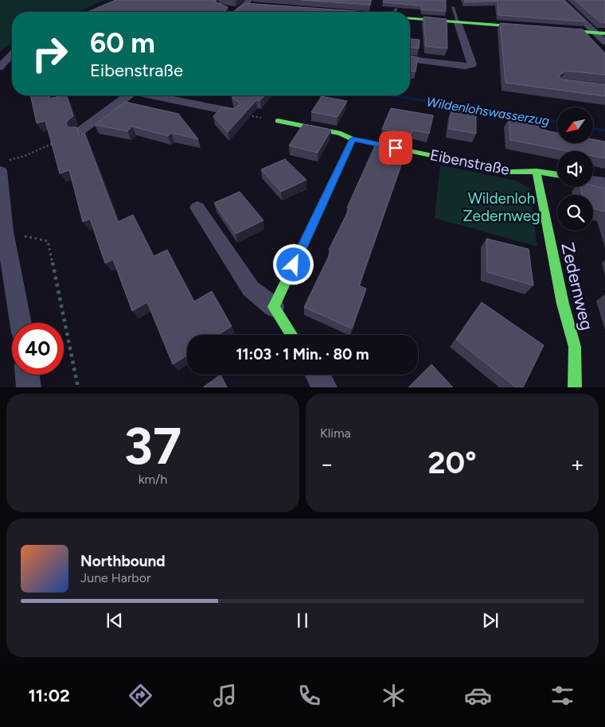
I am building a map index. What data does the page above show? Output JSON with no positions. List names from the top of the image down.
{
  "streets": {
    "street": ["Eibenstraße", "Zedernweg"]
  },
  "crossings": [
    ["Eibenstraße", "Zedernweg"]
  ],
  "water": ["Wildenlohswasserzug"],
  "parks": ["Wildenloh Zedernweg"],
  "north": "bottom left",
  "page": {
    "turn": ["60 m", "Eibenstraße"],
    "limit": "40",
    "trip": "11:03 · 1 Min. · 80 m",
    "tile": [
      ["37", "km/h"],
      "Klima"
    ],
    "heat": ["−", "20°", "+"],
    "song": ["Northbound", "June Harbor"],
    "tabs": "11:02"
  }
}
